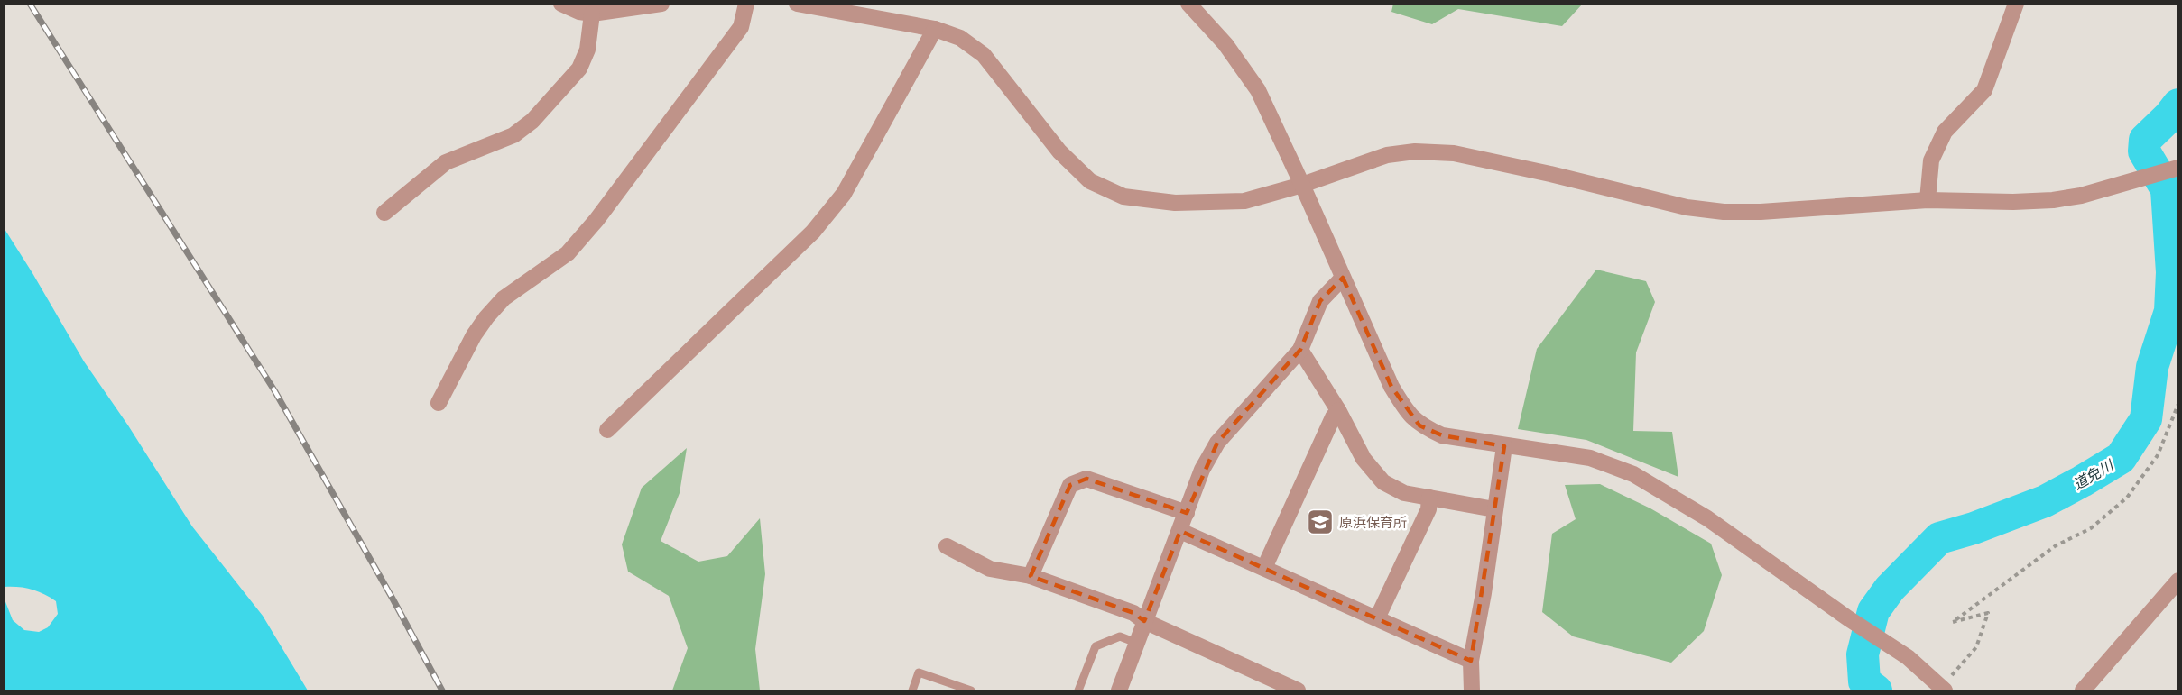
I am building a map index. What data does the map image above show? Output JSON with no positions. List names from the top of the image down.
{
  "water": ["道免川"],
  "places": {
    "school or university": ["原浜保育所"]
  }
}
